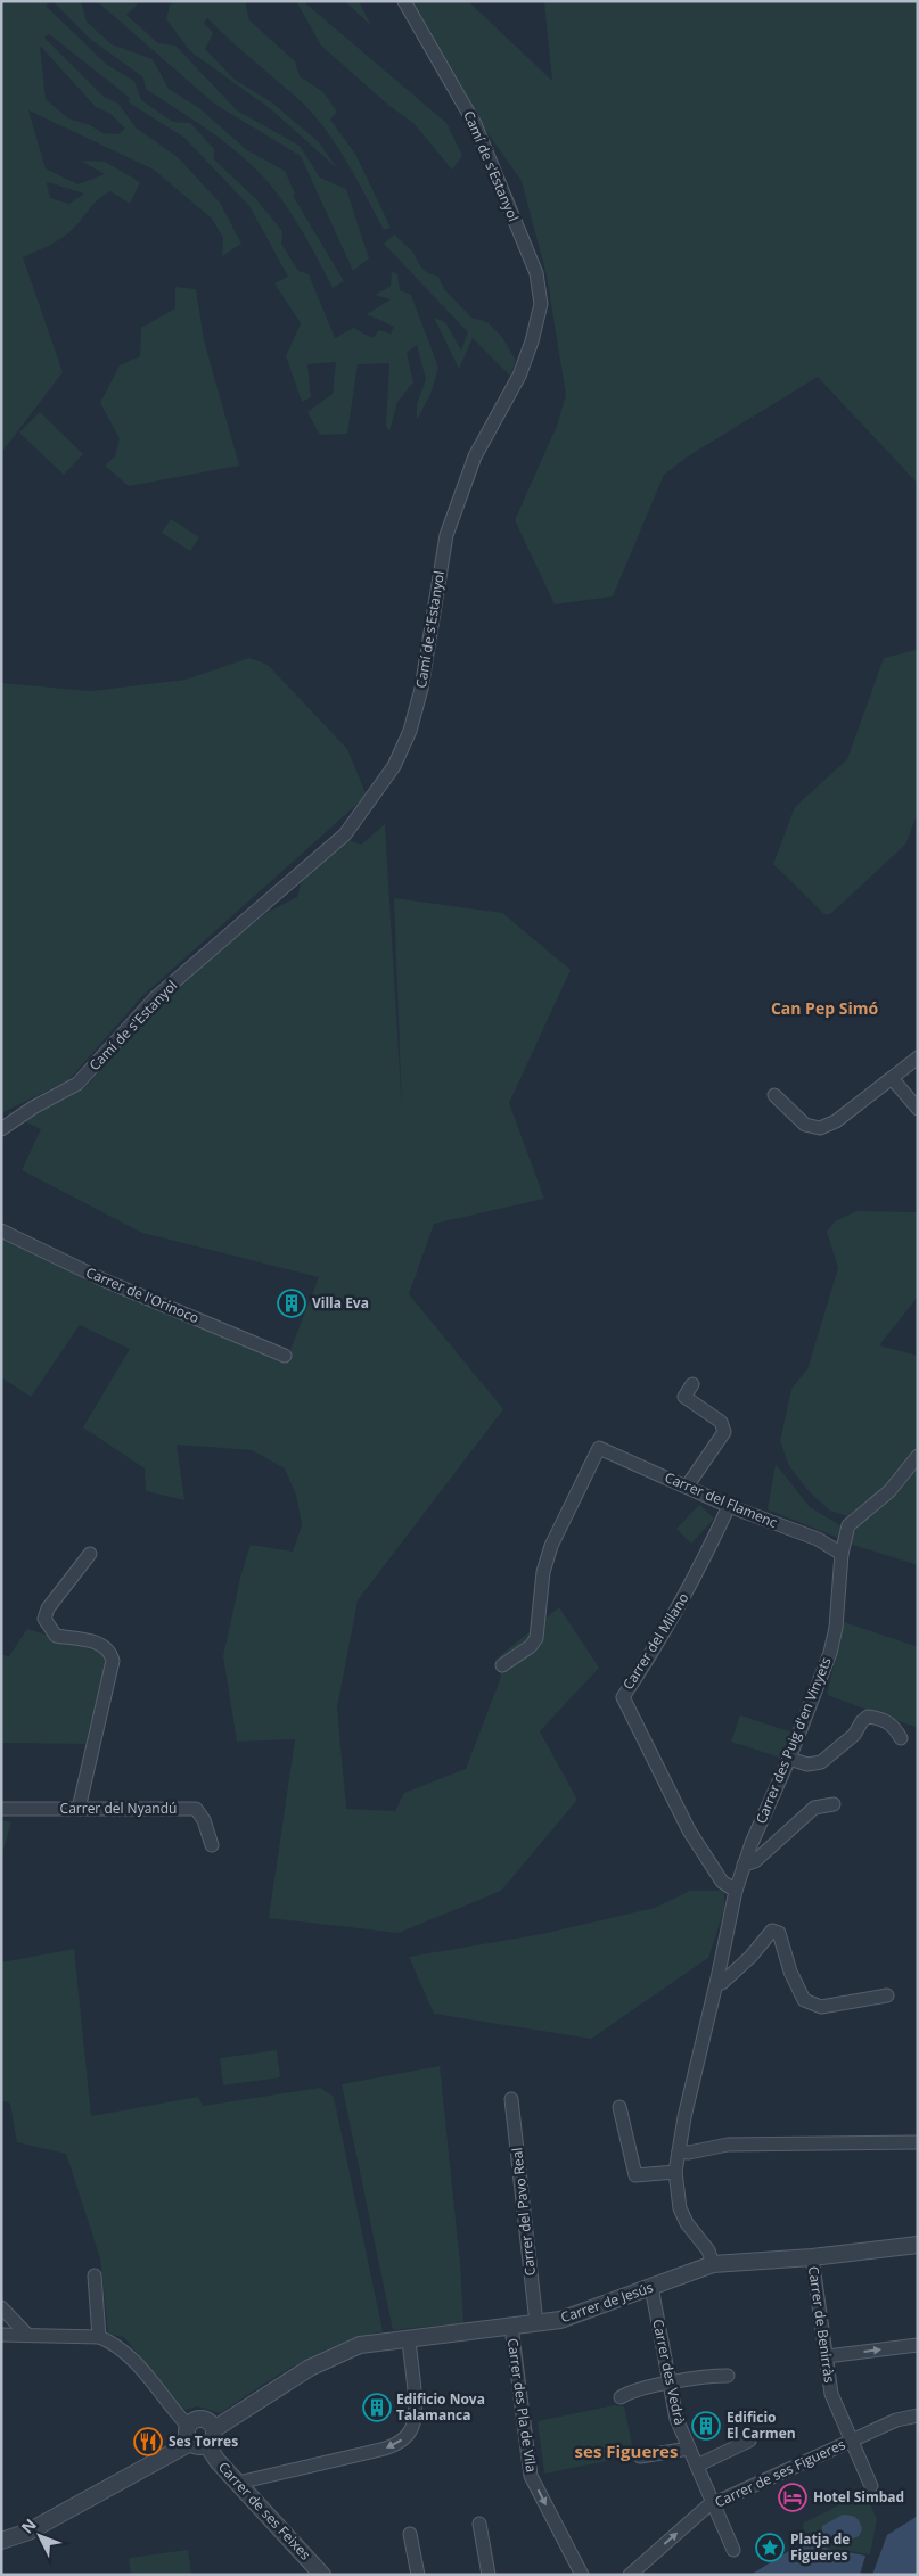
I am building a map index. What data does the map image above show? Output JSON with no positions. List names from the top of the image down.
{
  "streets": {
    "street": [
      "Camí de s'Estanyol",
      "Carrer de l'Orinoco",
      "Carrer del Flamenc",
      "Carrer del Milano",
      "Carrer des Puig d'en Vinyets",
      "Carrer del Nyandú",
      "Carrer del Pavo Real",
      "Carrer de Jesús",
      "Carrer de Benirràs",
      "Carrer des Vedrà",
      "Carrer des Pla de Vila",
      "Carrer de ses Figueres",
      "Carrer de ses Feixes"
    ]
  },
  "crossings": [
    ["Carrer del Flamenc", "Carrer del Milano"],
    ["Carrer del Flamenc", "Carrer des Puig d'en Vinyets"],
    ["Carrer del Milano", "Carrer des Puig d'en Vinyets"],
    ["Carrer des Puig d'en Vinyets", "Carrer de Jesús"],
    ["Carrer del Pavo Real", "Carrer de Jesús"],
    ["Carrer de Jesús", "Carrer de Benirràs"],
    ["Carrer de Jesús", "Carrer des Vedrà"],
    ["Carrer de Jesús", "Carrer des Pla de Vila"],
    ["Carrer de Jesús", "Carrer de ses Feixes"],
    ["Carrer de Benirràs", "Carrer de ses Figueres"],
    ["Carrer des Vedrà", "Carrer de ses Figueres"]
  ],
  "one_way": ["Carrer des Pla de Vila"],
  "districts": ["Can Pep Simó", "ses Figueres"],
  "places": {
    "building": ["Villa Eva", "Edificio Nova Talamanca", "Edificio El Carmen"],
    "restaurant": ["Ses Torres"],
    "hotel": ["Hotel Simbad"],
    "place": ["Platja de Figueres"]
  },
  "north": "top left"
}
